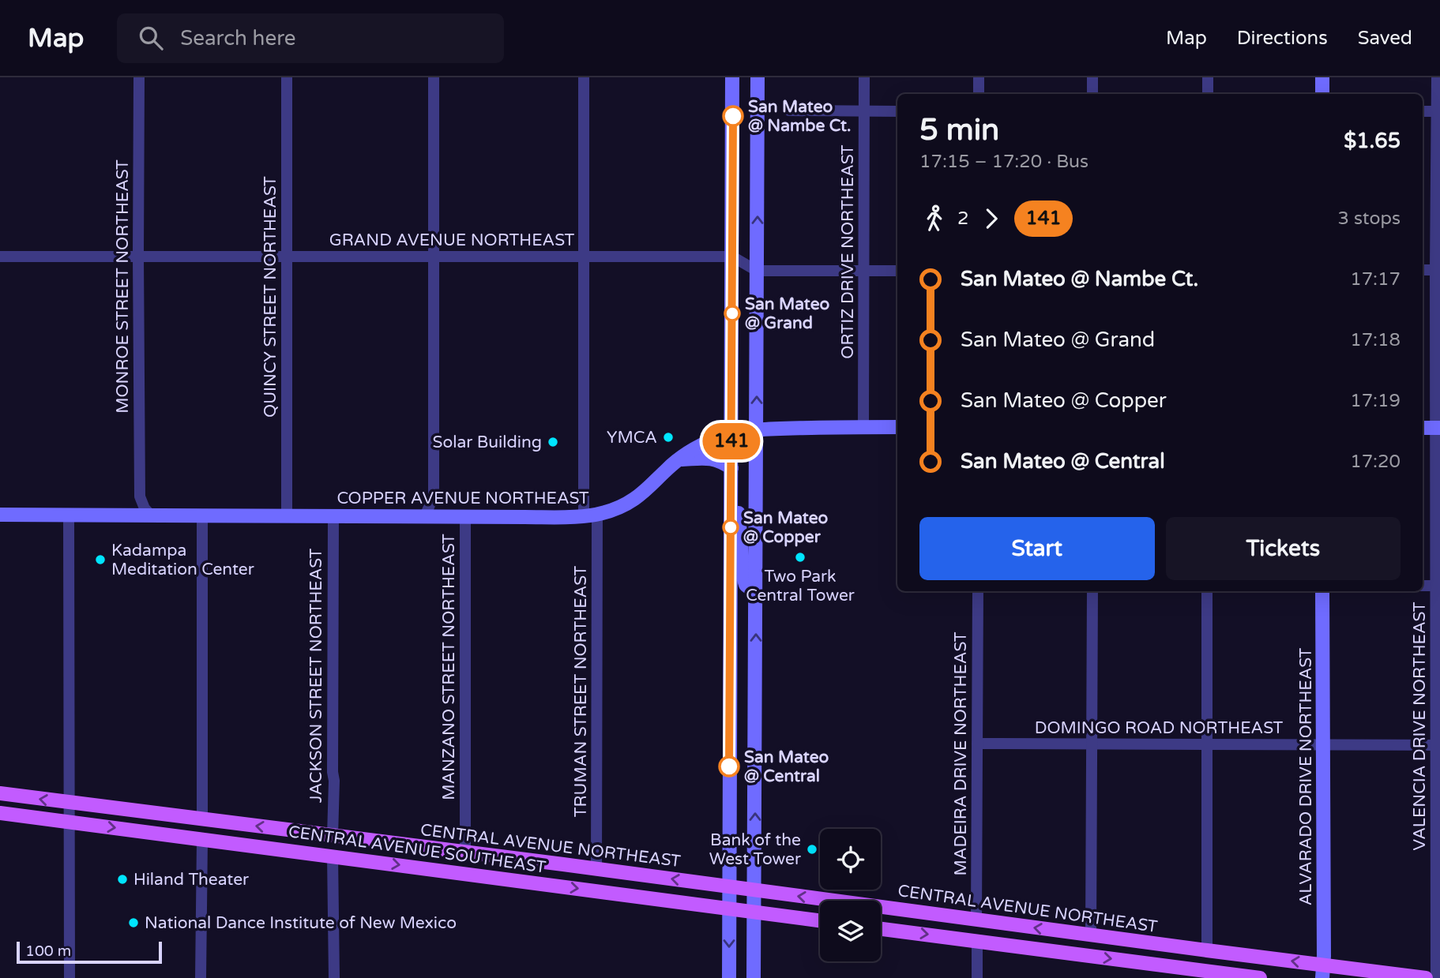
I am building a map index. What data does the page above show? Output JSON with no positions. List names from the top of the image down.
{
  "streets": {
    "main road": [
      "COPPER AVENUE NORTHEAST",
      "ALVARADO DRIVE NORTHEAST",
      "CENTRAL AVENUE NORTHEAST",
      "CENTRAL AVENUE SOUTHEAST"
    ],
    "street": [
      "GRAND AVENUE NORTHEAST",
      "ORTIZ DRIVE NORTHEAST",
      "MONROE STREET NORTHEAST",
      "QUINCY STREET NORTHEAST",
      "MANZANO STREET NORTHEAST",
      "JACKSON STREET NORTHEAST",
      "TRUMAN STREET NORTHEAST",
      "VALENCIA DRIVE NORTHEAST",
      "DOMINGO ROAD NORTHEAST",
      "MADEIRA DRIVE NORTHEAST"
    ]
  },
  "crossings": [
    ["GRAND AVENUE NORTHEAST", "ORTIZ DRIVE NORTHEAST"],
    ["GRAND AVENUE NORTHEAST", "MONROE STREET NORTHEAST"],
    ["GRAND AVENUE NORTHEAST", "QUINCY STREET NORTHEAST"],
    ["GRAND AVENUE NORTHEAST", "MANZANO STREET NORTHEAST"],
    ["GRAND AVENUE NORTHEAST", "TRUMAN STREET NORTHEAST"],
    ["ORTIZ DRIVE NORTHEAST", "COPPER AVENUE NORTHEAST"],
    ["MONROE STREET NORTHEAST", "COPPER AVENUE NORTHEAST"],
    ["QUINCY STREET NORTHEAST", "COPPER AVENUE NORTHEAST"],
    ["COPPER AVENUE NORTHEAST", "MANZANO STREET NORTHEAST"],
    ["COPPER AVENUE NORTHEAST", "JACKSON STREET NORTHEAST"],
    ["COPPER AVENUE NORTHEAST", "TRUMAN STREET NORTHEAST"],
    ["MANZANO STREET NORTHEAST", "CENTRAL AVENUE NORTHEAST"],
    ["JACKSON STREET NORTHEAST", "CENTRAL AVENUE NORTHEAST"],
    ["TRUMAN STREET NORTHEAST", "CENTRAL AVENUE NORTHEAST"],
    ["VALENCIA DRIVE NORTHEAST", "DOMINGO ROAD NORTHEAST"],
    ["DOMINGO ROAD NORTHEAST", "MADEIRA DRIVE NORTHEAST"],
    ["DOMINGO ROAD NORTHEAST", "ALVARADO DRIVE NORTHEAST"],
    ["MADEIRA DRIVE NORTHEAST", "CENTRAL AVENUE NORTHEAST"],
    ["ALVARADO DRIVE NORTHEAST", "CENTRAL AVENUE NORTHEAST"]
  ],
  "one_way": ["CENTRAL AVENUE SOUTHEAST"],
  "places": [
    "San Mateo @ Nambe Ct.",
    "San Mateo @ Grand",
    "YMCA",
    "Solar Building",
    "San Mateo @ Copper",
    "Two Park Central Tower",
    "Kadampa Meditation Center",
    "San Mateo @ Central",
    "Bank of the West Tower",
    "Hiland Theater",
    "National Dance Institute of New Mexico"
  ],
  "lines": ["bus line 141"],
  "scale_bar": "100 m",
  "page": {
    "header": "Map",
    "search": "Search here",
    "nav": ["Map", "Directions", "Saved"],
    "on_map": "141",
    "heading": ["5 min", "17:15 – 17:20 · Bus", "$1.65"],
    "legs": ["2", "141", "3 stops"],
    "list": [
      {
        "name": "San Mateo @ Nambe Ct.",
        "value": "17:17"
      },
      {
        "name": "San Mateo @ Grand",
        "value": "17:18"
      },
      {
        "name": "San Mateo @ Copper",
        "value": "17:19"
      },
      {
        "name": "San Mateo @ Central",
        "value": "17:20"
      }
    ],
    "buttons": ["Start", "Tickets"],
    "scale": "100 m"
  }
}
